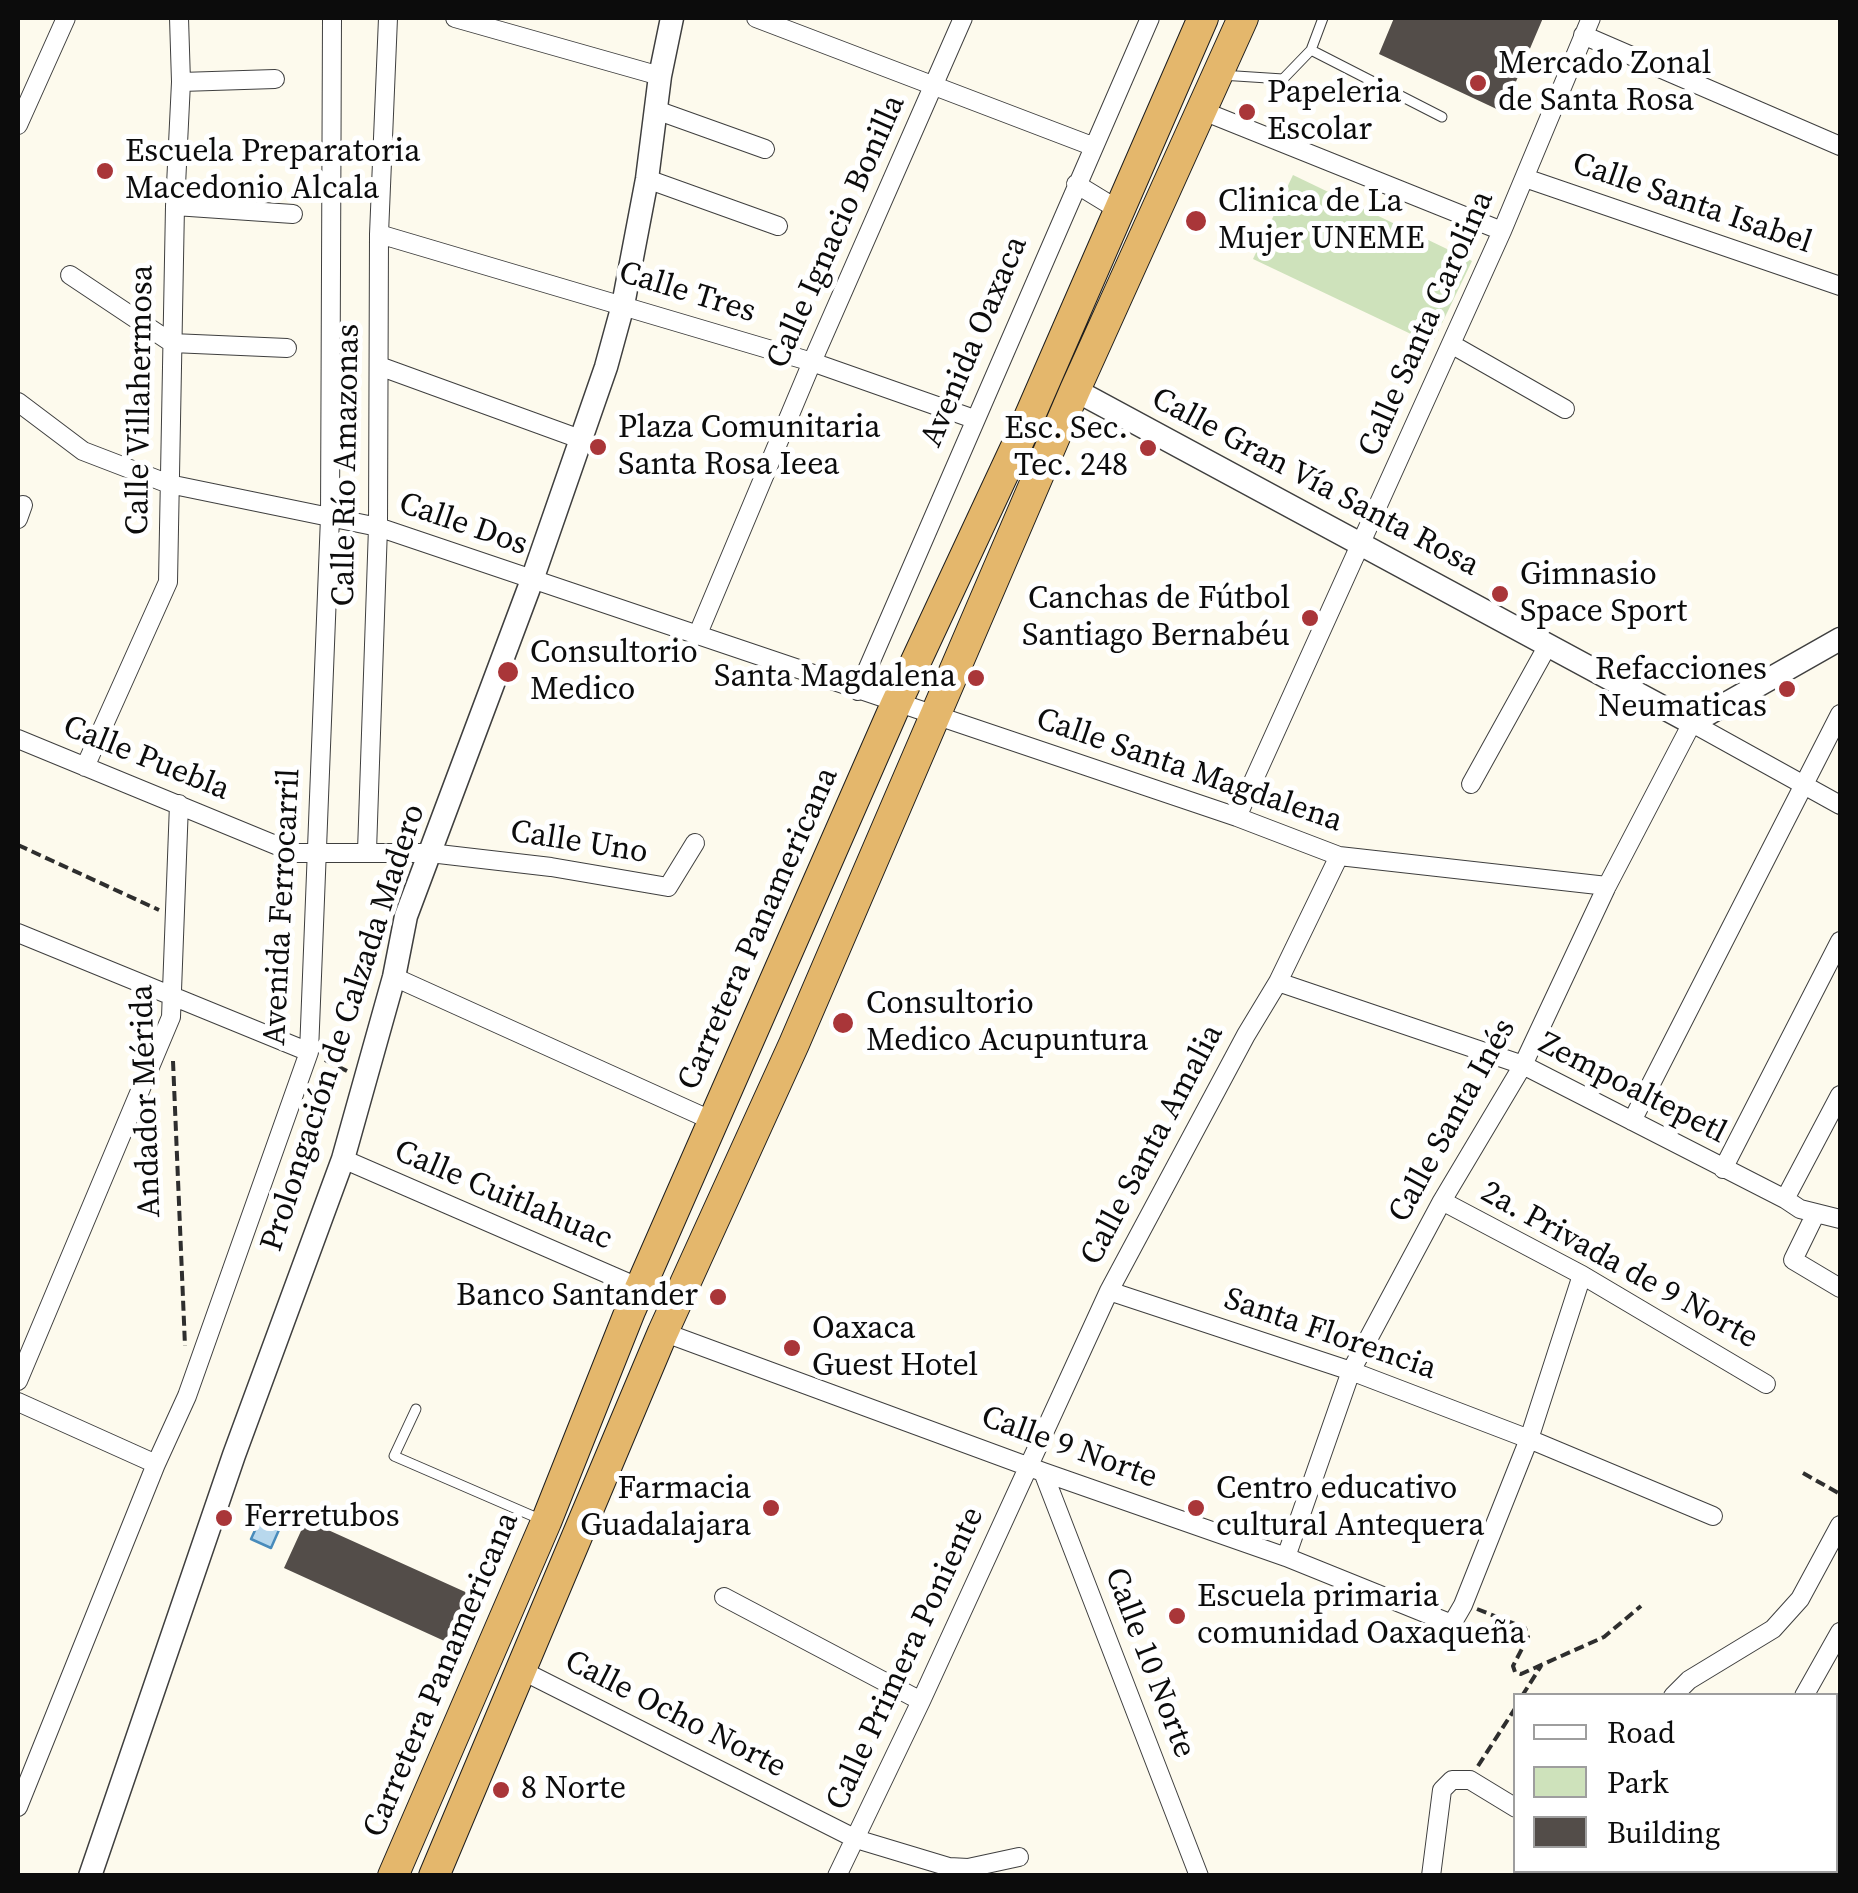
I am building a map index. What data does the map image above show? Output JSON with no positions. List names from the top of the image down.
{
  "streets": {
    "highway": ["Carretera Panamericana"],
    "street": [
      "Calle Santa Isabel",
      "Calle Ignacio Bonilla",
      "Calle Tres",
      "Calle Santa Carolina",
      "Avenida Oaxaca",
      "Calle Villahermosa",
      "Calle Río Amazonas",
      "Calle Gran Vía Santa Rosa",
      "Calle Dos",
      "Calle Puebla",
      "Calle Santa Magdalena",
      "Calle Uno",
      "Avenida Ferrocarril",
      "Prolongación de Calzada Madero",
      "Zempoaltepetl",
      "Andador Mérida",
      "Calle Santa Inés",
      "Calle Santa Amalia",
      "Calle Cuitlahuac",
      "2a. Privada de 9 Norte",
      "Santa Florencia",
      "Calle 9 Norte",
      "Calle Primera Poniente",
      "Calle 10 Norte",
      "Calle Ocho Norte"
    ]
  },
  "crossings": [
    ["Calle Santa Isabel", "Calle Santa Carolina"],
    ["Calle Ignacio Bonilla", "Calle Tres"],
    ["Calle Ignacio Bonilla", "Calle Dos"],
    ["Calle Tres", "Avenida Oaxaca"],
    ["Calle Tres", "Calle Río Amazonas"],
    ["Calle Tres", "Prolongación de Calzada Madero"],
    ["Calle Santa Carolina", "Calle Gran Vía Santa Rosa"],
    ["Calle Santa Carolina", "Calle Santa Magdalena"],
    ["Avenida Oaxaca", "Calle Dos"],
    ["Calle Villahermosa", "Calle Dos"],
    ["Calle Villahermosa", "Calle Puebla"],
    ["Calle Río Amazonas", "Calle Dos"],
    ["Calle Río Amazonas", "Calle Puebla"],
    ["Calle Gran Vía Santa Rosa", "Calle Santa Inés"],
    ["Calle Dos", "Calle Santa Magdalena"],
    ["Calle Dos", "Avenida Ferrocarril"],
    ["Calle Dos", "Carretera Panamericana"],
    ["Calle Dos", "Prolongación de Calzada Madero"],
    ["Calle Puebla", "Avenida Ferrocarril"],
    ["Calle Puebla", "Andador Mérida"],
    ["Calle Santa Magdalena", "Carretera Panamericana"],
    ["Calle Santa Magdalena", "Calle Santa Inés"],
    ["Calle Santa Magdalena", "Calle Santa Amalia"],
    ["Calle Uno", "Prolongación de Calzada Madero"],
    ["Carretera Panamericana", "Calle Cuitlahuac"],
    ["Prolongación de Calzada Madero", "Calle Cuitlahuac"],
    ["Zempoaltepetl", "Calle Santa Inés"],
    ["Zempoaltepetl", "Calle Santa Amalia"],
    ["Calle Santa Inés", "2a. Privada de 9 Norte"],
    ["Calle Santa Inés", "Santa Florencia"],
    ["Calle Santa Inés", "Calle 9 Norte"],
    ["Calle Santa Amalia", "Santa Florencia"],
    ["Calle Santa Amalia", "Calle 9 Norte"],
    ["Calle Santa Amalia", "Calle Primera Poniente"],
    ["Calle Santa Amalia", "Calle 10 Norte"],
    ["Calle 9 Norte", "Calle Primera Poniente"],
    ["Calle 9 Norte", "Calle 10 Norte"],
    ["Calle Primera Poniente", "Calle 10 Norte"],
    ["Calle Primera Poniente", "Calle Ocho Norte"]
  ],
  "places": [
    "Mercado Zonal de Santa Rosa",
    "Papeleria Escolar",
    "Escuela Preparatoria Macedonio Alcala",
    "Clinica de La Mujer UNEME",
    "Plaza Comunitaria Santa Rosa Ieea",
    "Esc. Sec. Tec. 248",
    "Gimnasio Space Sport",
    "Canchas de Fútbol Santiago Bernabéu",
    "Consultorio Medico",
    "Santa Magdalena",
    "Refacciones Neumaticas",
    "Consultorio Medico Acupuntura",
    "Banco Santander",
    "Oaxaca Guest Hotel",
    "Farmacia Guadalajara",
    "Centro educativo cultural Antequera",
    "Ferretubos",
    "Escuela primaria comunidad Oaxaqueña",
    "8 Norte"
  ],
  "legend": ["Road", "Park", "Building"]
}
